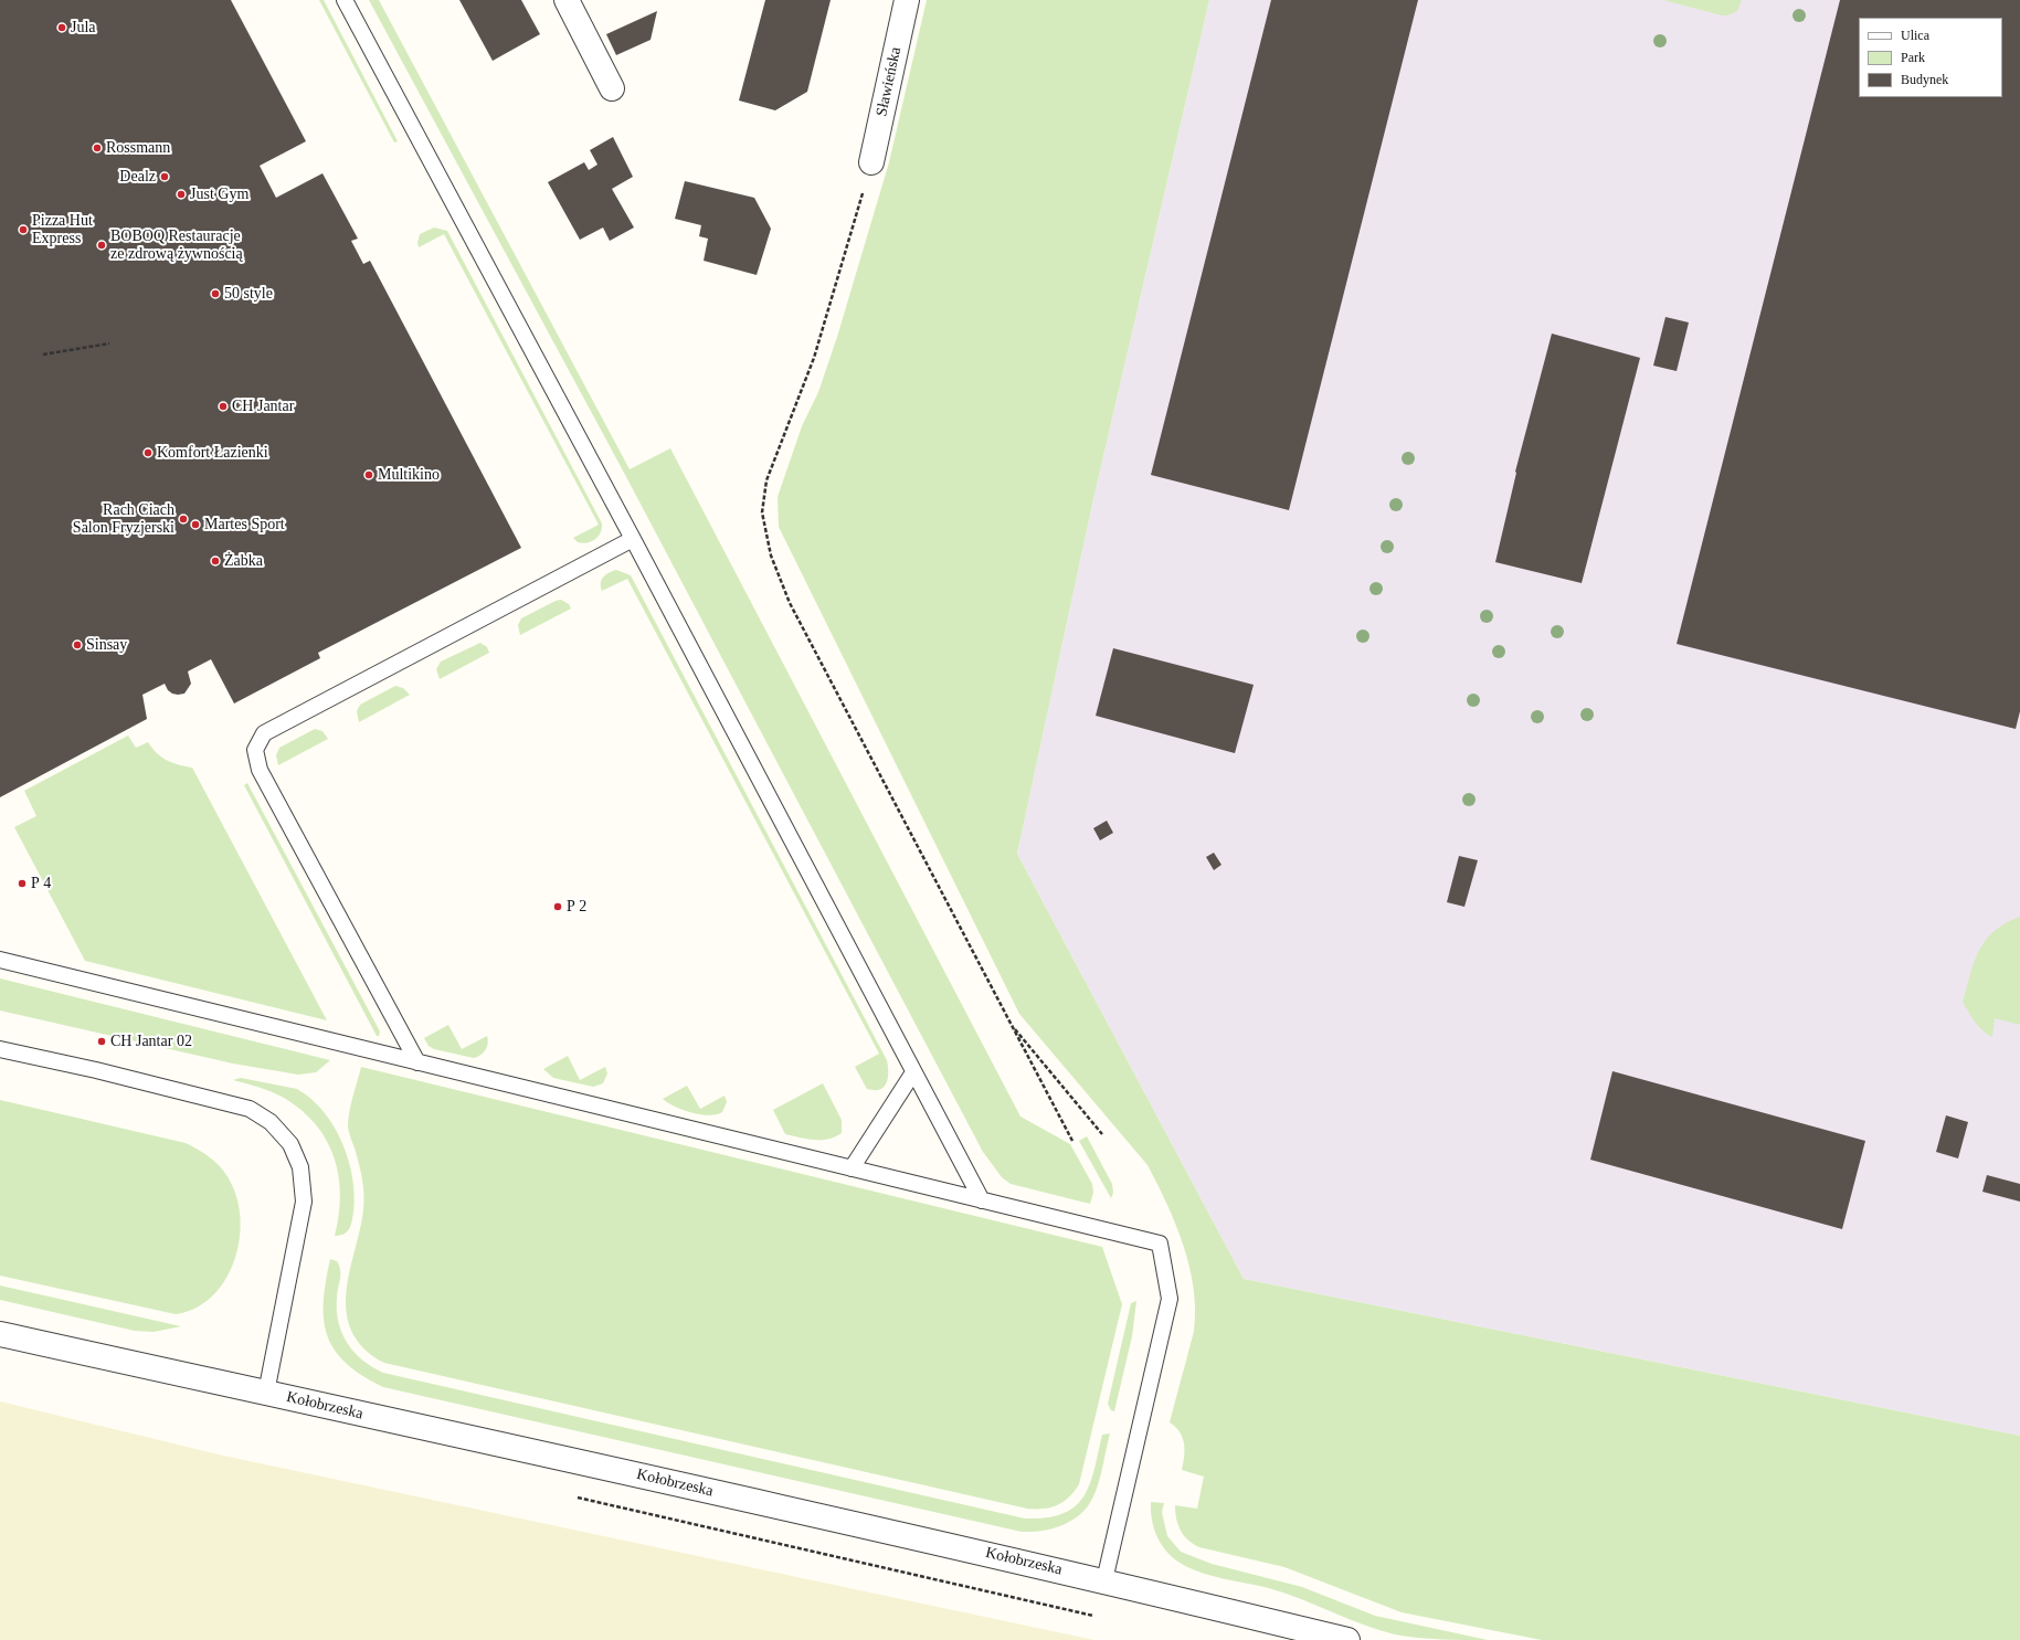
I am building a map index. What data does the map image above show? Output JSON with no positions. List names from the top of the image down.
{
  "streets": {
    "street": ["Sławieńska", "Kołobrzeska"]
  },
  "places": [
    "Jula",
    "Rossmann",
    "Dealz",
    "Just Gym",
    "Pizza Hut Express",
    "BOBOQ Restauracje ze zdrową żywnością",
    "50 style",
    "CH Jantar",
    "Komfort Łazienki",
    "Multikino",
    "Rach Ciach Salon Fryzjerski",
    "Martes Sport",
    "Żabka",
    "Sinsay",
    "P 4",
    "P 2",
    "CH Jantar 02"
  ],
  "legend": ["Ulica", "Park", "Budynek"]
}
